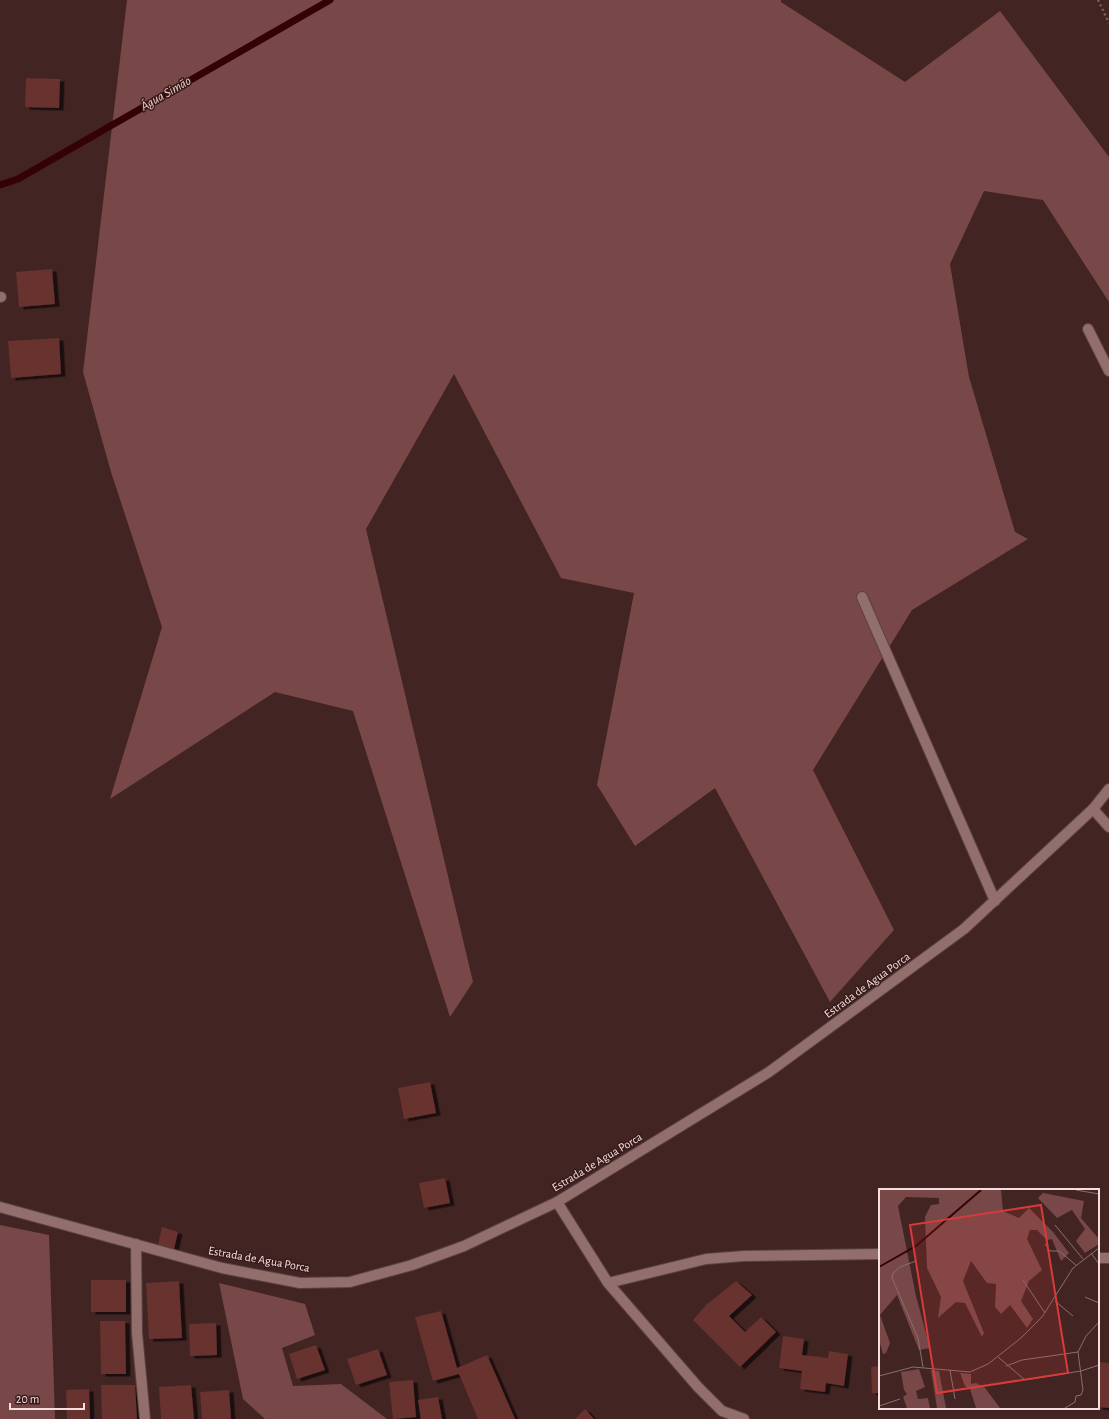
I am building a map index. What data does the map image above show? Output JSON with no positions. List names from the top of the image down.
{
  "streets": {
    "main road": ["Estrada de Agua Porca"]
  },
  "water": ["Água Simão"],
  "scale_bar": "20 m"
}
